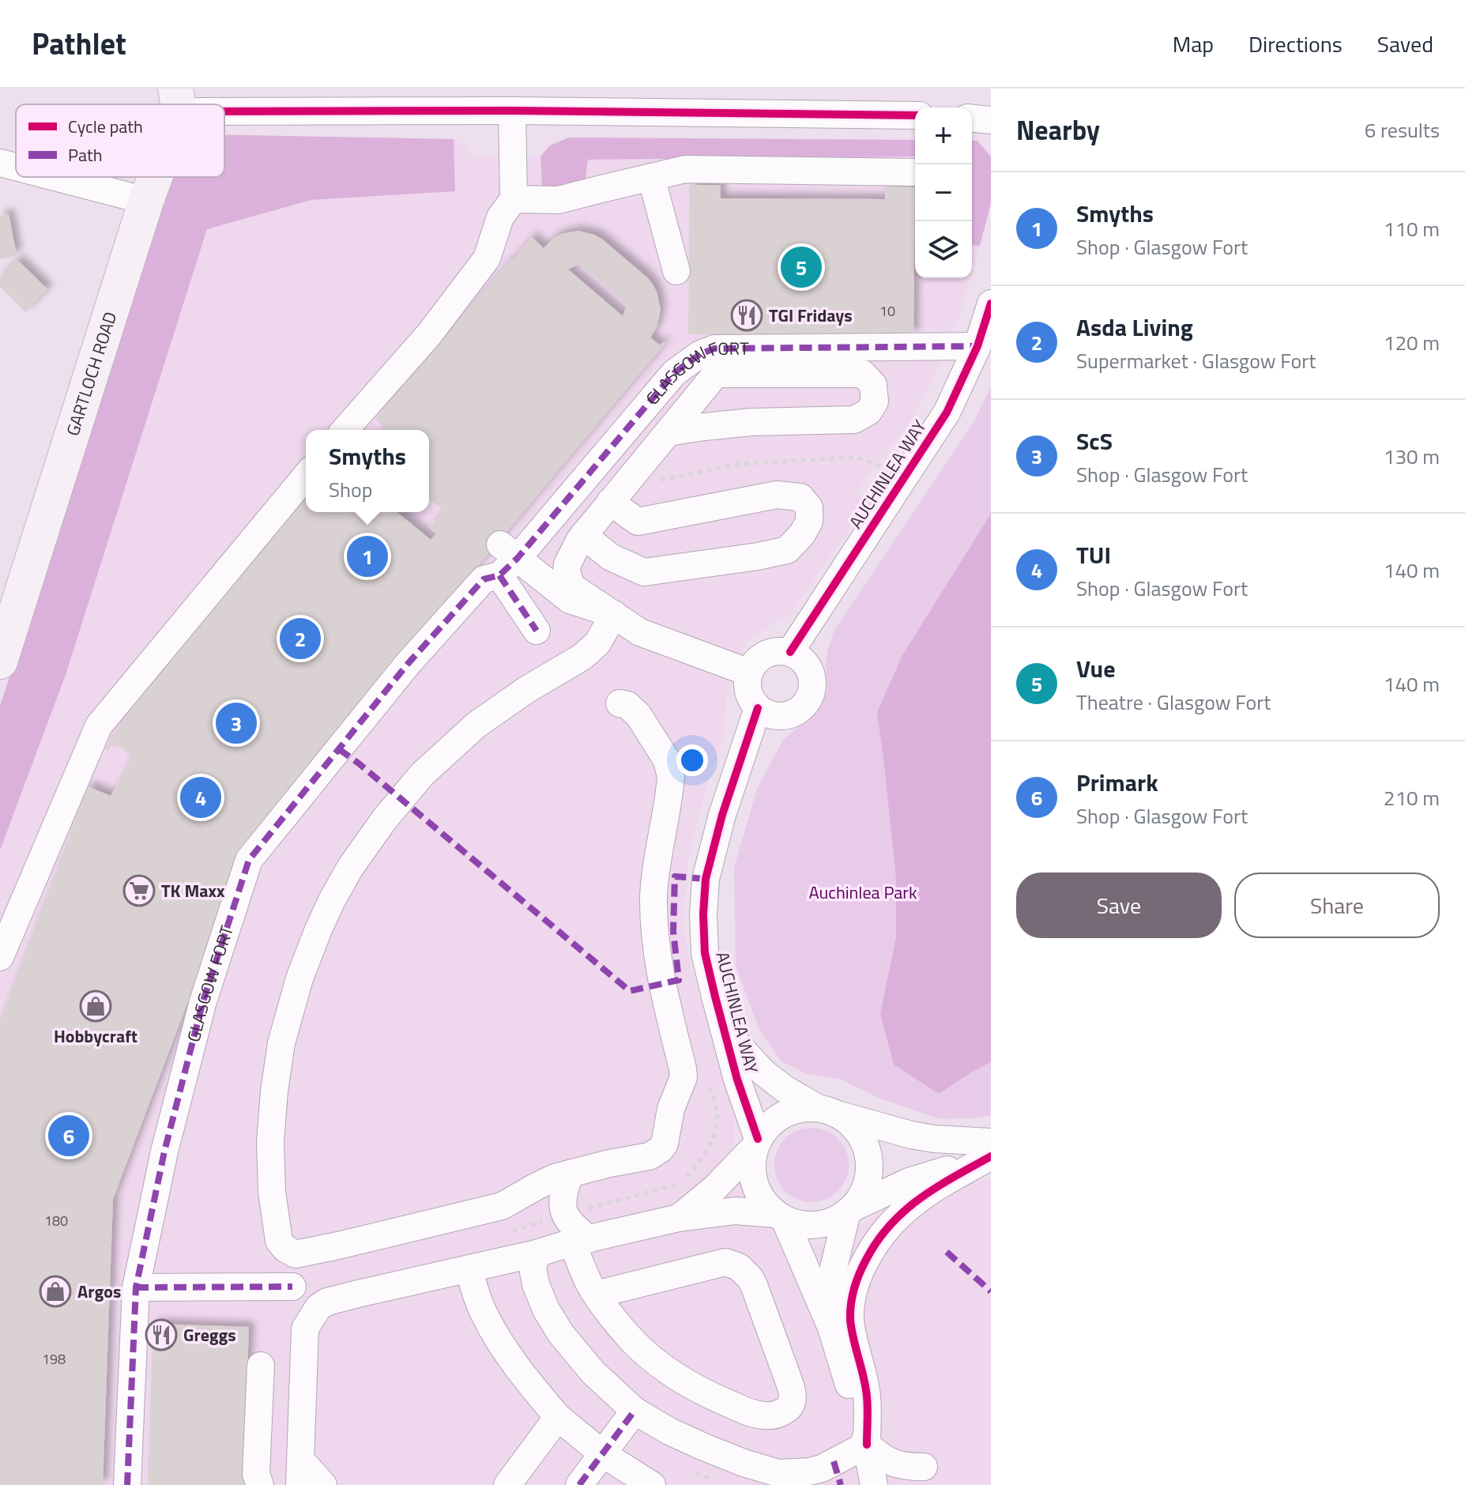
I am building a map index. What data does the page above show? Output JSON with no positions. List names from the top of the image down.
{
  "streets": {
    "main road": ["GARTLOCH ROAD"],
    "street": ["GLASGOW FORT", "AUCHINLEA WAY"]
  },
  "crossings": [
    ["GLASGOW FORT", "AUCHINLEA WAY"]
  ],
  "parks": ["Auchinlea Park"],
  "places": {
    "restaurant": ["TGI Fridays", "Greggs"],
    "supermarket": ["TK Maxx"],
    "shop": ["Hobbycraft", "Argos"]
  },
  "house_numbers": ["10", "180", "198"],
  "legend": ["Cycle path", "Path"],
  "page": {
    "header": "Pathlet",
    "nav": ["Map", "Directions", "Saved"],
    "heading": ["Nearby", "6 results"],
    "map_buttons": ["+", "−"],
    "list": [
      {
        "mark": "1",
        "name": "Smyths",
        "note": "Shop · Glasgow Fort",
        "value": "110 m"
      },
      {
        "mark": "2",
        "name": "Asda Living",
        "note": "Supermarket · Glasgow Fort",
        "value": "120 m"
      },
      {
        "mark": "3",
        "name": "ScS",
        "note": "Shop · Glasgow Fort",
        "value": "130 m"
      },
      {
        "mark": "4",
        "name": "TUI",
        "note": "Shop · Glasgow Fort",
        "value": "140 m"
      },
      {
        "mark": "5",
        "name": "Vue",
        "note": "Theatre · Glasgow Fort",
        "value": "140 m"
      },
      {
        "mark": "6",
        "name": "Primark",
        "note": "Shop · Glasgow Fort",
        "value": "210 m"
      }
    ],
    "pins": [
      "5",
      "1",
      "2",
      "3",
      "4",
      "6"
    ],
    "popup": ["Smyths", "Shop"],
    "buttons": ["Save", "Share"]
  }
}
